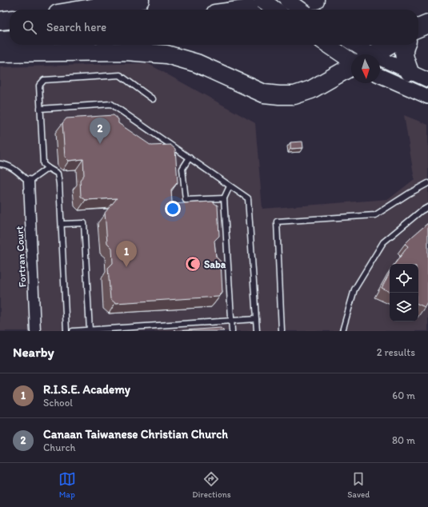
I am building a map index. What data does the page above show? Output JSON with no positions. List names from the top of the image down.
{
  "streets": {
    "street": ["Fortran Court"]
  },
  "places": {
    "mosque": ["Saba"]
  },
  "north": "bottom",
  "page": {
    "search": "Search here",
    "pins": ["2", "1"],
    "heading": ["Nearby", "2 results"],
    "list": [
      {
        "mark": "1",
        "name": "R.I.S.E. Academy",
        "note": "School",
        "value": "60 m"
      },
      {
        "mark": "2",
        "name": "Canaan Taiwanese Christian Church",
        "note": "Church",
        "value": "80 m"
      }
    ],
    "nav": ["Map", "Directions", "Saved"]
  }
}
